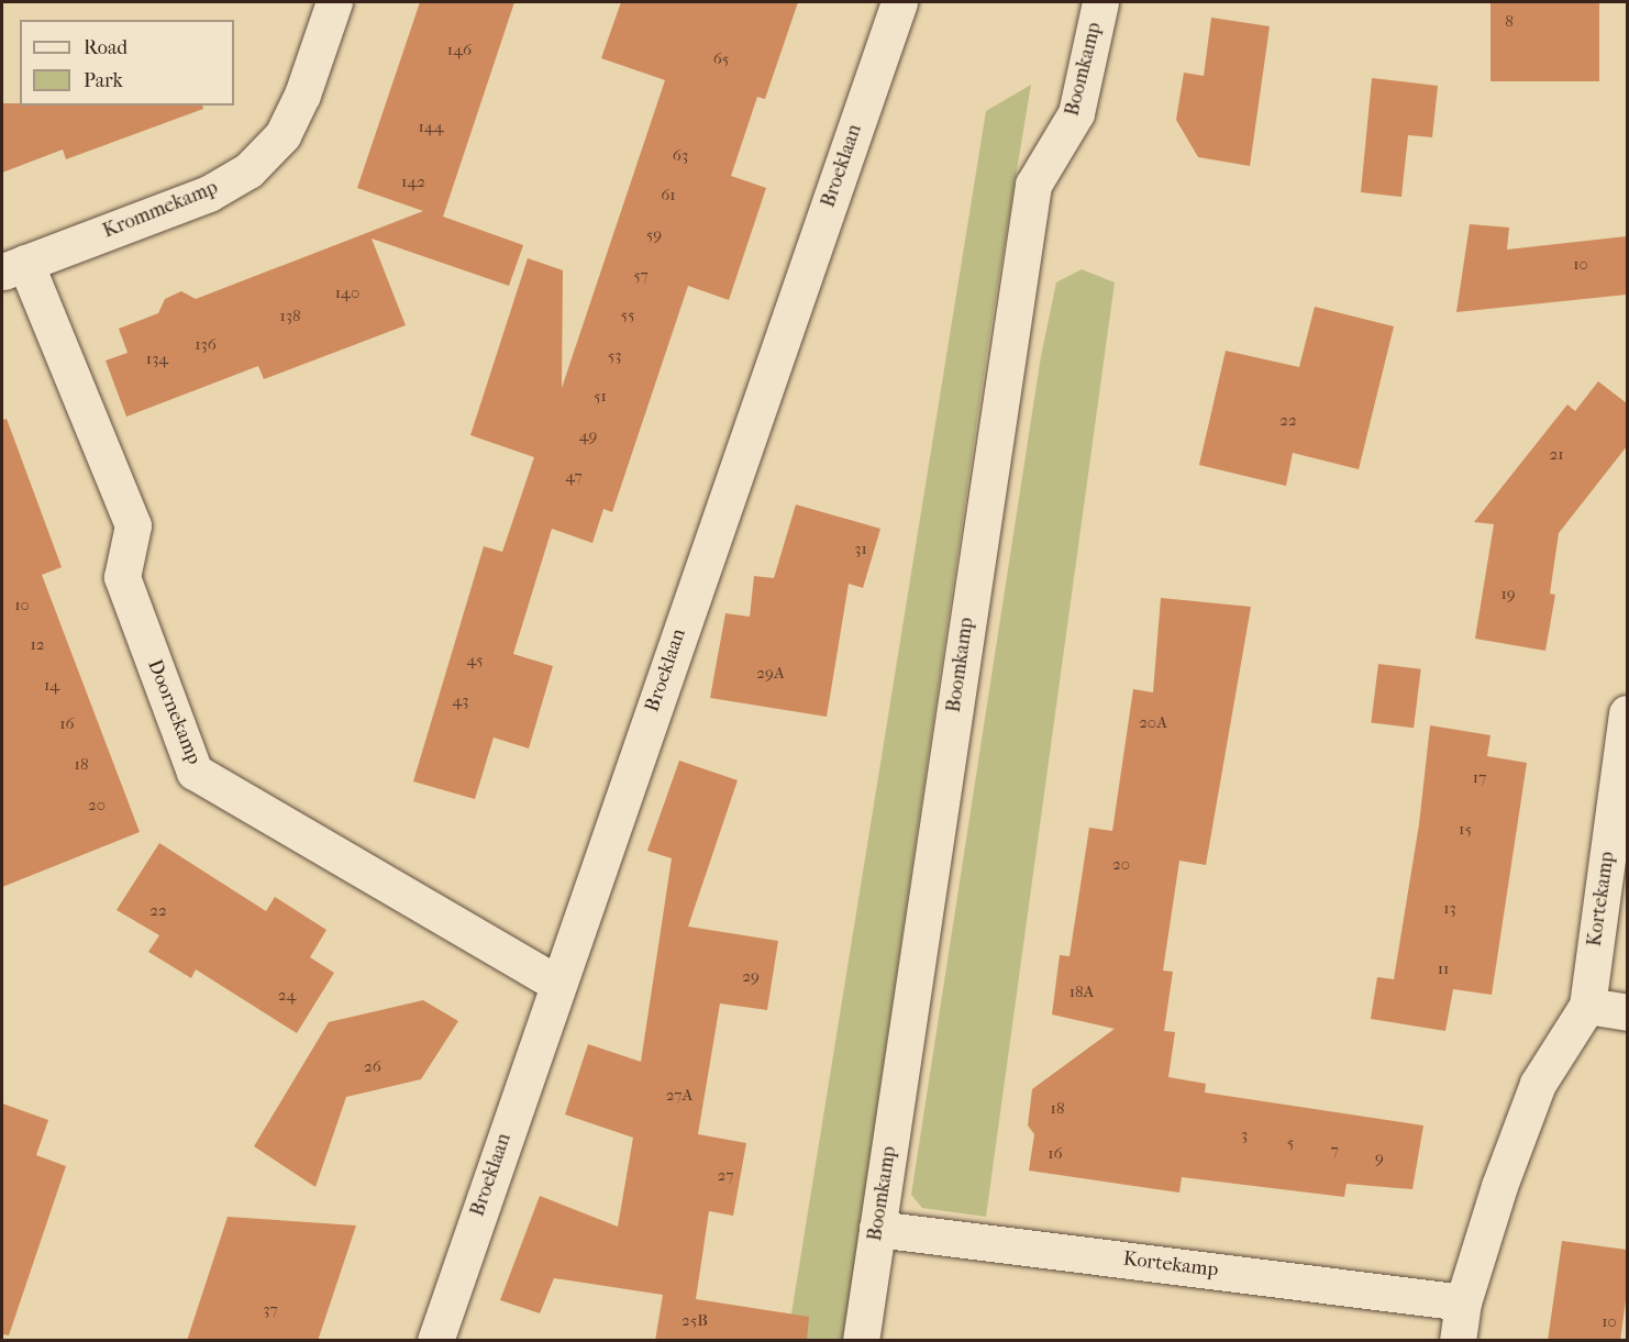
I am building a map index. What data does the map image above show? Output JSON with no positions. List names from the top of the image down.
{
  "streets": {
    "street": [
      "Boomkamp",
      "Broeklaan",
      "Krommekamp",
      "Doornekamp",
      "Kortekamp"
    ]
  },
  "crossings": [
    ["Boomkamp", "Kortekamp"],
    ["Broeklaan", "Doornekamp"],
    ["Krommekamp", "Doornekamp"]
  ],
  "house_numbers": [
    "8",
    "146",
    "65",
    "144",
    "63",
    "142",
    "61",
    "59",
    "10",
    "57",
    "140",
    "55",
    "138",
    "136",
    "53",
    "134",
    "51",
    "22",
    "49",
    "21",
    "47",
    "31",
    "19",
    "10",
    "12",
    "45",
    "29A",
    "14",
    "43",
    "20A",
    "16",
    "18",
    "17",
    "20",
    "15",
    "20",
    "13",
    "22",
    "11",
    "29",
    "18A",
    "24",
    "26",
    "27A",
    "18",
    "3",
    "5",
    "7",
    "16",
    "9",
    "27",
    "37",
    "25B",
    "10"
  ],
  "legend": ["Road", "Park"]
}
